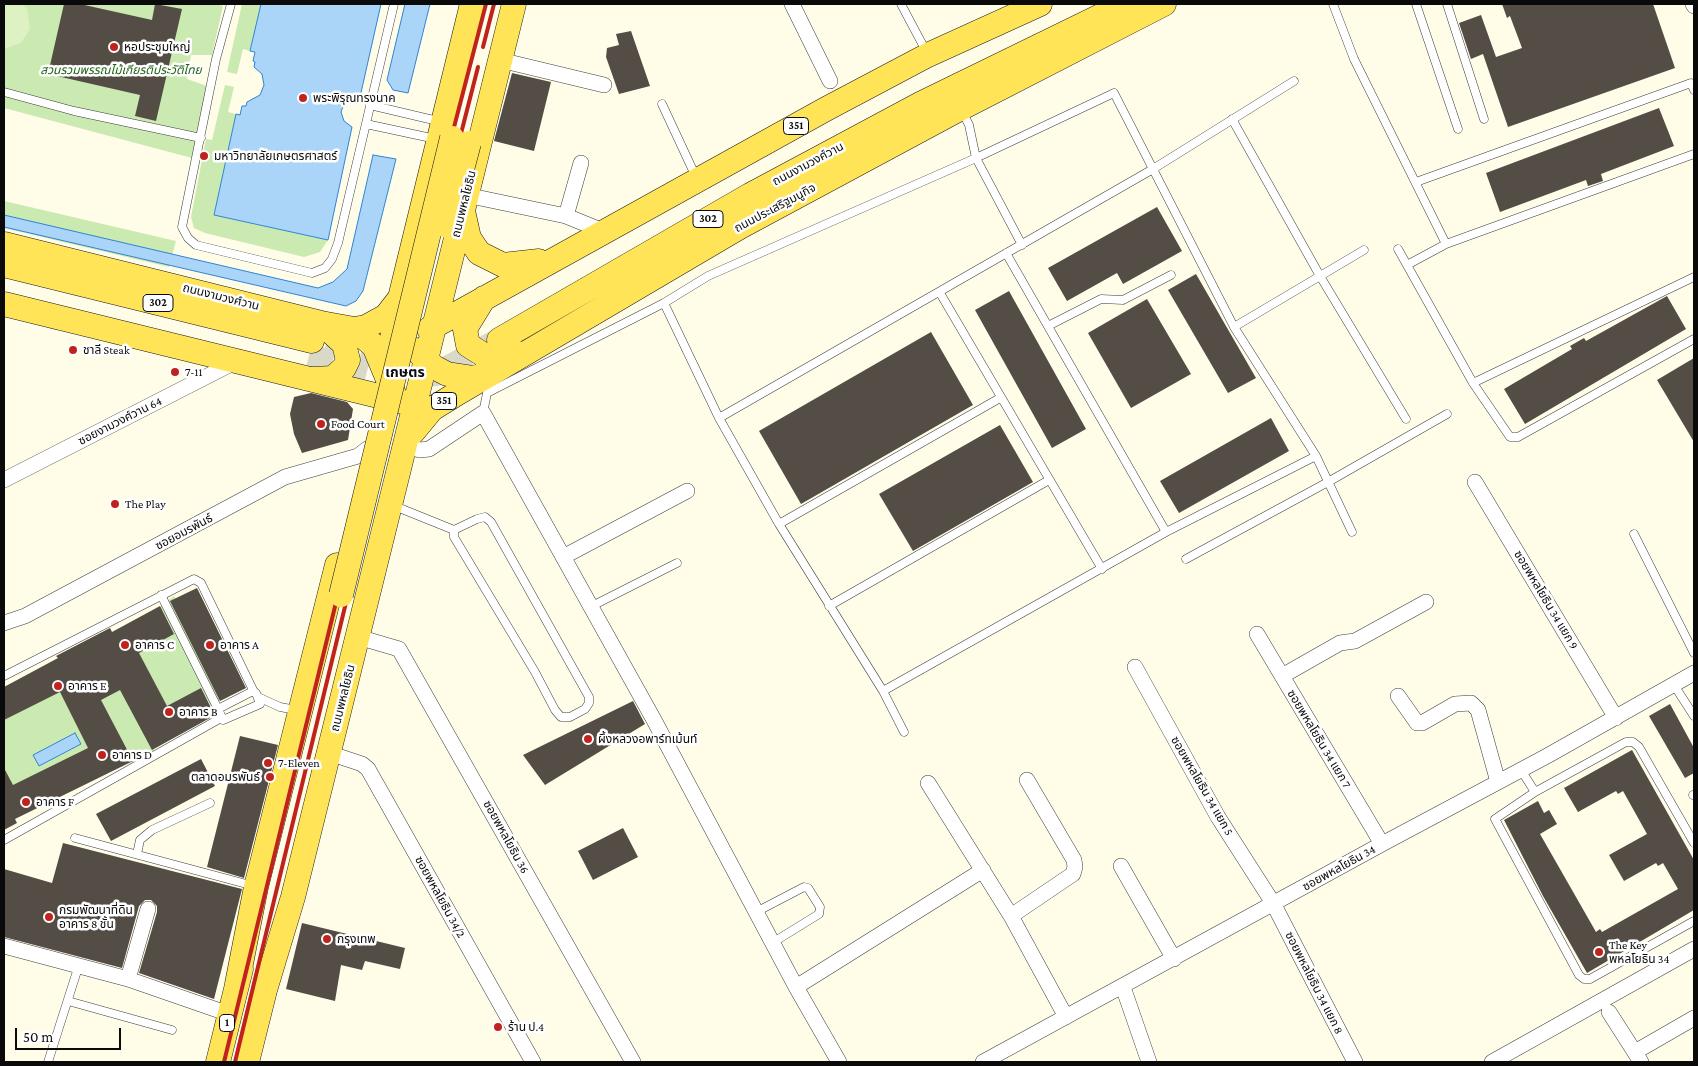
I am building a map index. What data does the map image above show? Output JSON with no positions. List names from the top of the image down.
{
  "streets": {
    "main road": [
      "351",
      "ถนนงามวงศ์วาน",
      "ถนนพหลโยธิน",
      "ถนนประเสริฐมนูกิจ",
      "302",
      "1"
    ],
    "street": [
      "ซอยงามวงศ์วาน 64",
      "ซอยอมรพันธ์",
      "ซอยพหลโยธิน 34 แยก 9",
      "ซอยพหลโยธิน 34 แยก 7",
      "ซอยพหลโยธิน 34 แยก 5",
      "ซอยพหลโยธิน 36",
      "ซอยพหลโยธิน 34",
      "ซอยพหลโยธิน 34/2",
      "ซอยพหลโยธิน 34 แยก 8"
    ]
  },
  "crossings": [
    ["351", "ถนนพหลโยธิน"],
    ["ถนนงามวงศ์วาน", "ถนนพหลโยธิน"],
    ["ถนนงามวงศ์วาน", "ซอยงามวงศ์วาน 64"],
    ["ถนนพหลโยธิน", "ถนนประเสริฐมนูกิจ"],
    ["ถนนพหลโยธิน", "ซอยอมรพันธ์"],
    ["ถนนพหลโยธิน", "ซอยพหลโยธิน 36"],
    ["ถนนพหลโยธิน", "ซอยพหลโยธิน 34/2"],
    ["ซอยพหลโยธิน 34 แยก 9", "ซอยพหลโยธิน 34"],
    ["ซอยพหลโยธิน 34 แยก 7", "ซอยพหลโยธิน 34"],
    ["ซอยพหลโยธิน 34 แยก 5", "ซอยพหลโยธิน 34"],
    ["ซอยพหลโยธิน 34 แยก 5", "ซอยพหลโยธิน 34 แยก 8"],
    ["ซอยพหลโยธิน 34", "ซอยพหลโยธิน 34 แยก 8"]
  ],
  "districts": ["เกษตร"],
  "parks": ["สวนรวมพรรณไม้เกียรติประวัติไทย"],
  "places": [
    "หอประชุมใหญ่",
    "พระพิรุณทรงนาค",
    "มหาวิทยาลัยเกษตรศาสตร์",
    "ชาลี Steak",
    "7-11",
    "Food Court",
    "The Play",
    "อาคาร C",
    "อาคาร A",
    "อาคาร E",
    "อาคาร B",
    "ผึ้งหลวงอพาร์ทเม้นท์",
    "อาคาร D",
    "7-Eleven",
    "ตลาดอมรพันธ์",
    "อาคาร F",
    "กรมพัฒนาที่ดิน อาคาร 8 ชั้น",
    "กรุงเทพ",
    "The Key พหลโยธิน 34",
    "ร้าน ป.4"
  ],
  "scale_bar": "50 m"
}
